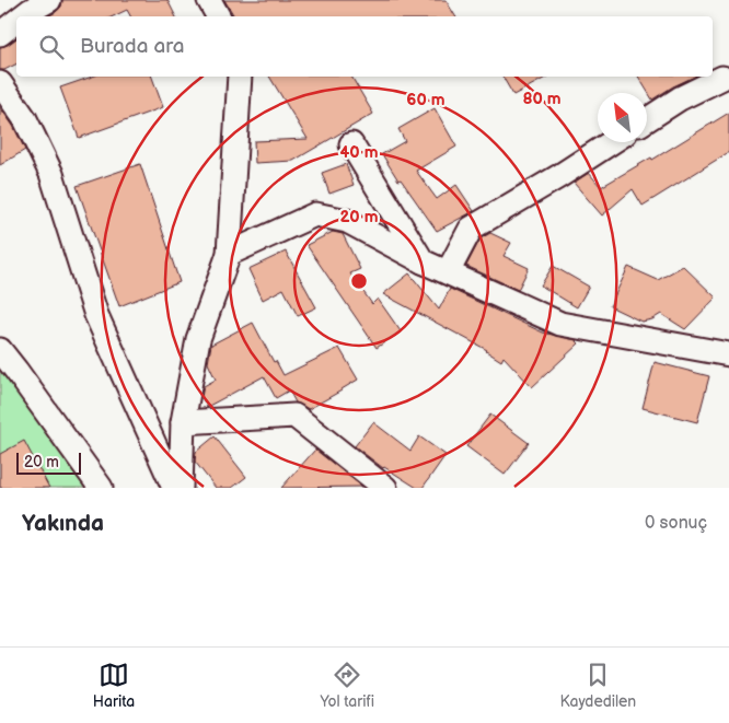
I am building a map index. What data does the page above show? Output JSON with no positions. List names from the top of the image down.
{
  "scale_bar": "20 m",
  "north": "top left",
  "page": {
    "search": "Burada ara",
    "scale": "20 m",
    "heading": ["Yakında", "0 sonuç"],
    "nav": ["Harita", "Yol tarifi", "Kaydedilen"]
  },
  "rings": [
    "80 m",
    "60 m",
    "40 m",
    "20 m"
  ]
}
